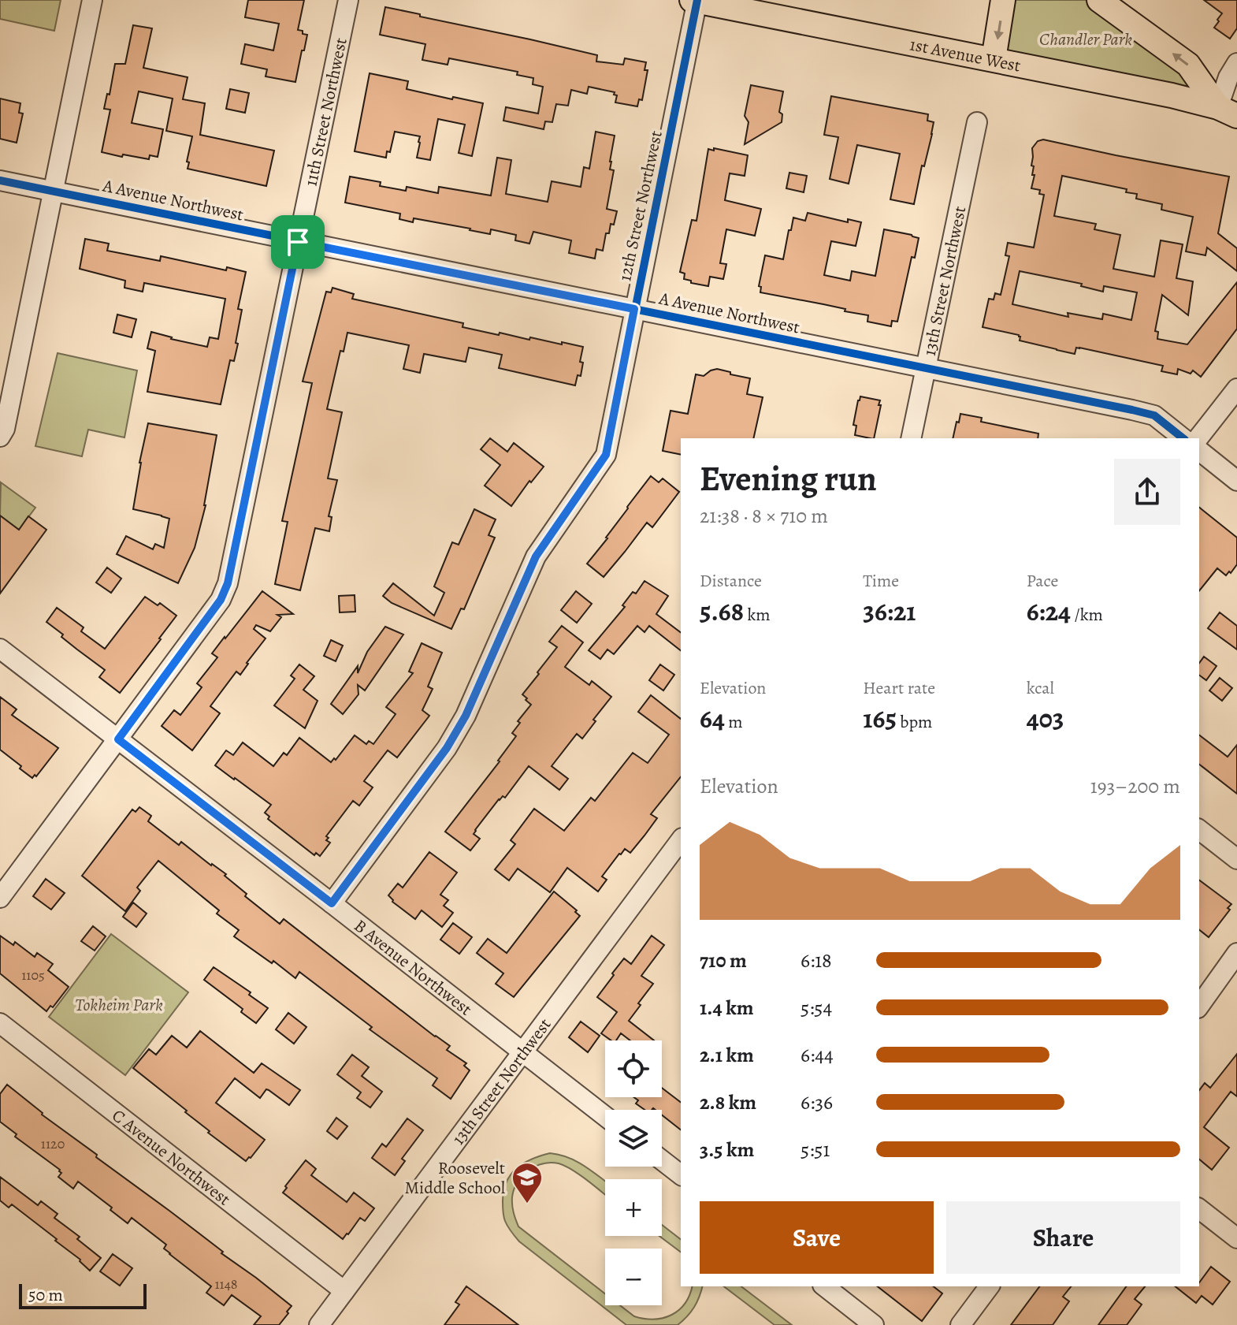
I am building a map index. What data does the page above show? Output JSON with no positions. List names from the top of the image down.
{
  "streets": {
    "main road": ["1st Avenue West"],
    "street": [
      "11th Street Northwest",
      "A Avenue Northwest",
      "12th Street Northwest",
      "13th Street Northwest",
      "B Avenue Northwest",
      "C Avenue Northwest"
    ]
  },
  "crossings": [
    ["1st Avenue West", "12th Street Northwest"],
    ["11th Street Northwest", "A Avenue Northwest"],
    ["11th Street Northwest", "B Avenue Northwest"],
    ["A Avenue Northwest", "12th Street Northwest"],
    ["A Avenue Northwest", "13th Street Northwest"],
    ["12th Street Northwest", "B Avenue Northwest"],
    ["13th Street Northwest", "B Avenue Northwest"],
    ["13th Street Northwest", "C Avenue Northwest"]
  ],
  "parks": ["Chandler Park", "Tokheim Park"],
  "places": {
    "school or university": ["Roosevelt Middle School"]
  },
  "house_numbers": ["1105", "1120", "1148"],
  "scale_bar": "50 m",
  "page": {
    "heading": ["Evening run", "21:38 · 8 × 710 m"],
    "stats": [
      ["Distance", "5.68 km"],
      ["Time", "36:21"],
      ["Pace", "6:24 /km"],
      ["Elevation", "64 m"],
      ["Heart rate", "165 bpm"],
      ["kcal", "403"]
    ],
    "chart": ["Elevation", "193–200 m"],
    "list": [
      {
        "name": "710 m",
        "note": "6:18"
      },
      {
        "name": "1.4 km",
        "note": "5:54"
      },
      {
        "name": "2.1 km",
        "note": "6:44"
      },
      {
        "name": "2.8 km",
        "note": "6:36"
      },
      {
        "name": "3.5 km",
        "note": "5:51"
      }
    ],
    "map_buttons": ["+", "−"],
    "buttons": ["Save", "Share"],
    "scale": "50 m"
  }
}
